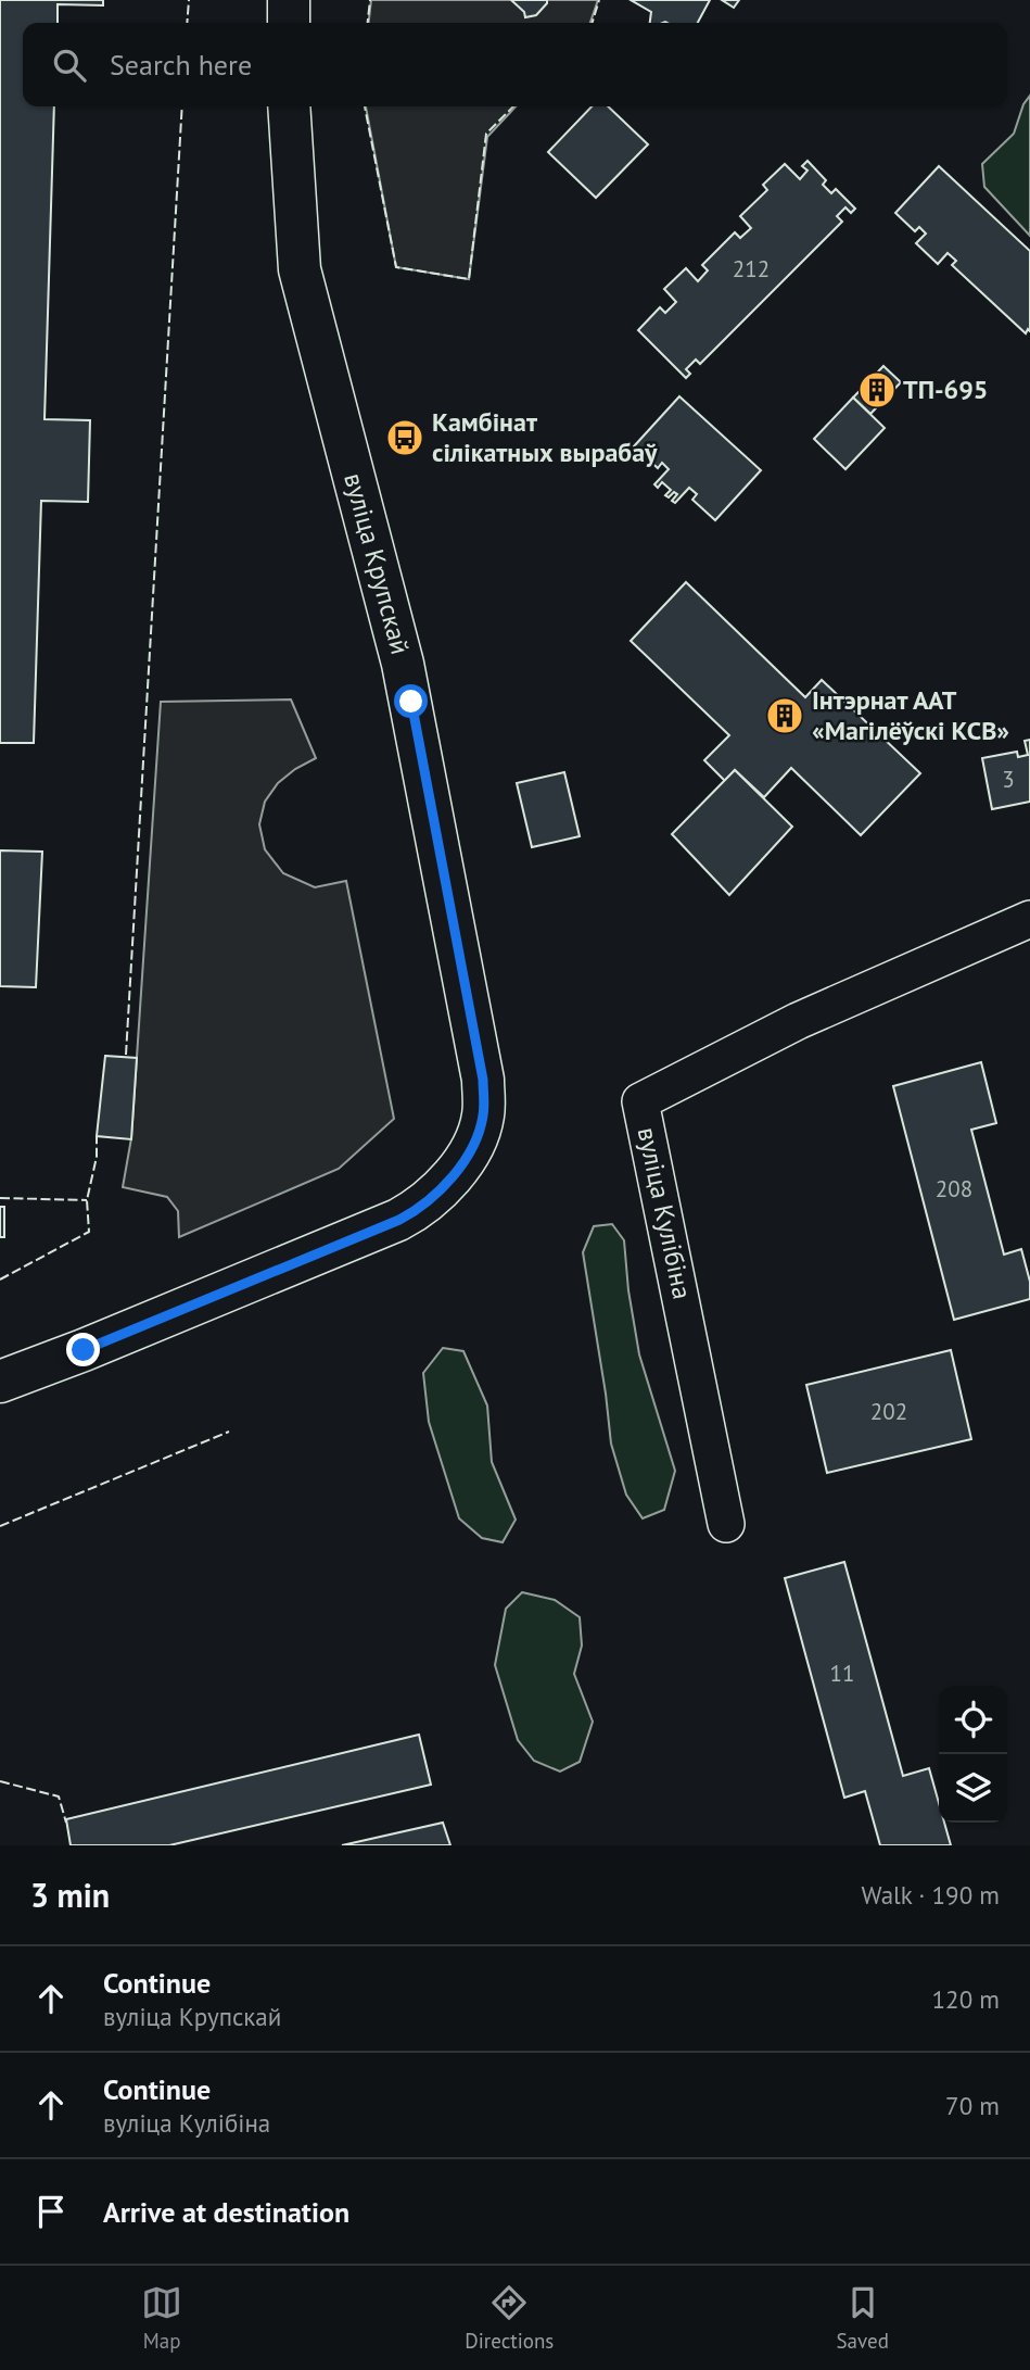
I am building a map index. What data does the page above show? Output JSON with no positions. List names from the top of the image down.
{
  "streets": {
    "main road": ["вуліца Крупскай"],
    "street": ["вуліца Кулібіна"]
  },
  "places": {
    "building": ["ТП-695", "Інтэрнат ААТ «Магілёўскі КСВ»"],
    "bus stop": ["Камбінат сілікатных вырабаў"]
  },
  "house_numbers": [
    "212",
    "3",
    "208",
    "202",
    "11"
  ],
  "page": {
    "search": "Search here",
    "heading": ["3 min", "Walk · 190 m"],
    "list": [
      ["Continue", "вуліца Крупскай", "120 m"],
      ["Continue", "вуліца Кулібіна", "70 m"],
      "Arrive at destination"
    ],
    "nav": ["Map", "Directions", "Saved"]
  }
}
